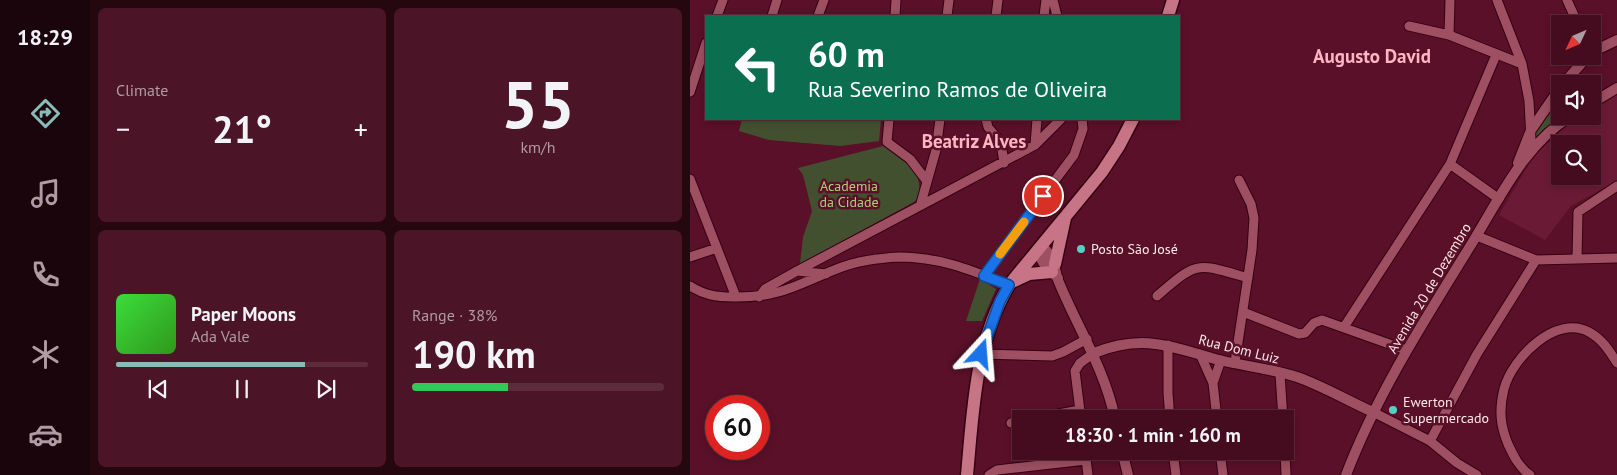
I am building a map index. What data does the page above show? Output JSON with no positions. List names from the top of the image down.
{
  "streets": {
    "street": ["Avenida 20 de Dezembro", "Rua Dom Luiz"]
  },
  "crossings": [
    ["Avenida 20 de Dezembro", "Rua Dom Luiz"]
  ],
  "districts": ["Augusto David", "Beatriz Alves"],
  "parks": ["Academia da Cidade"],
  "places": ["Posto São José", "Ewerton Supermercado"],
  "north": "bottom left",
  "page": {
    "tabs": "18:29",
    "tile": [
      "Climate",
      ["55", "km/h"],
      ["Range · 38%", "190 km"]
    ],
    "turn": ["60 m", "Rua Severino Ramos de Oliveira"],
    "heat": ["−", "21°", "+"],
    "song": ["Paper Moons", "Ada Vale"],
    "limit": "60",
    "trip": "18:30 · 1 min · 160 m"
  }
}
